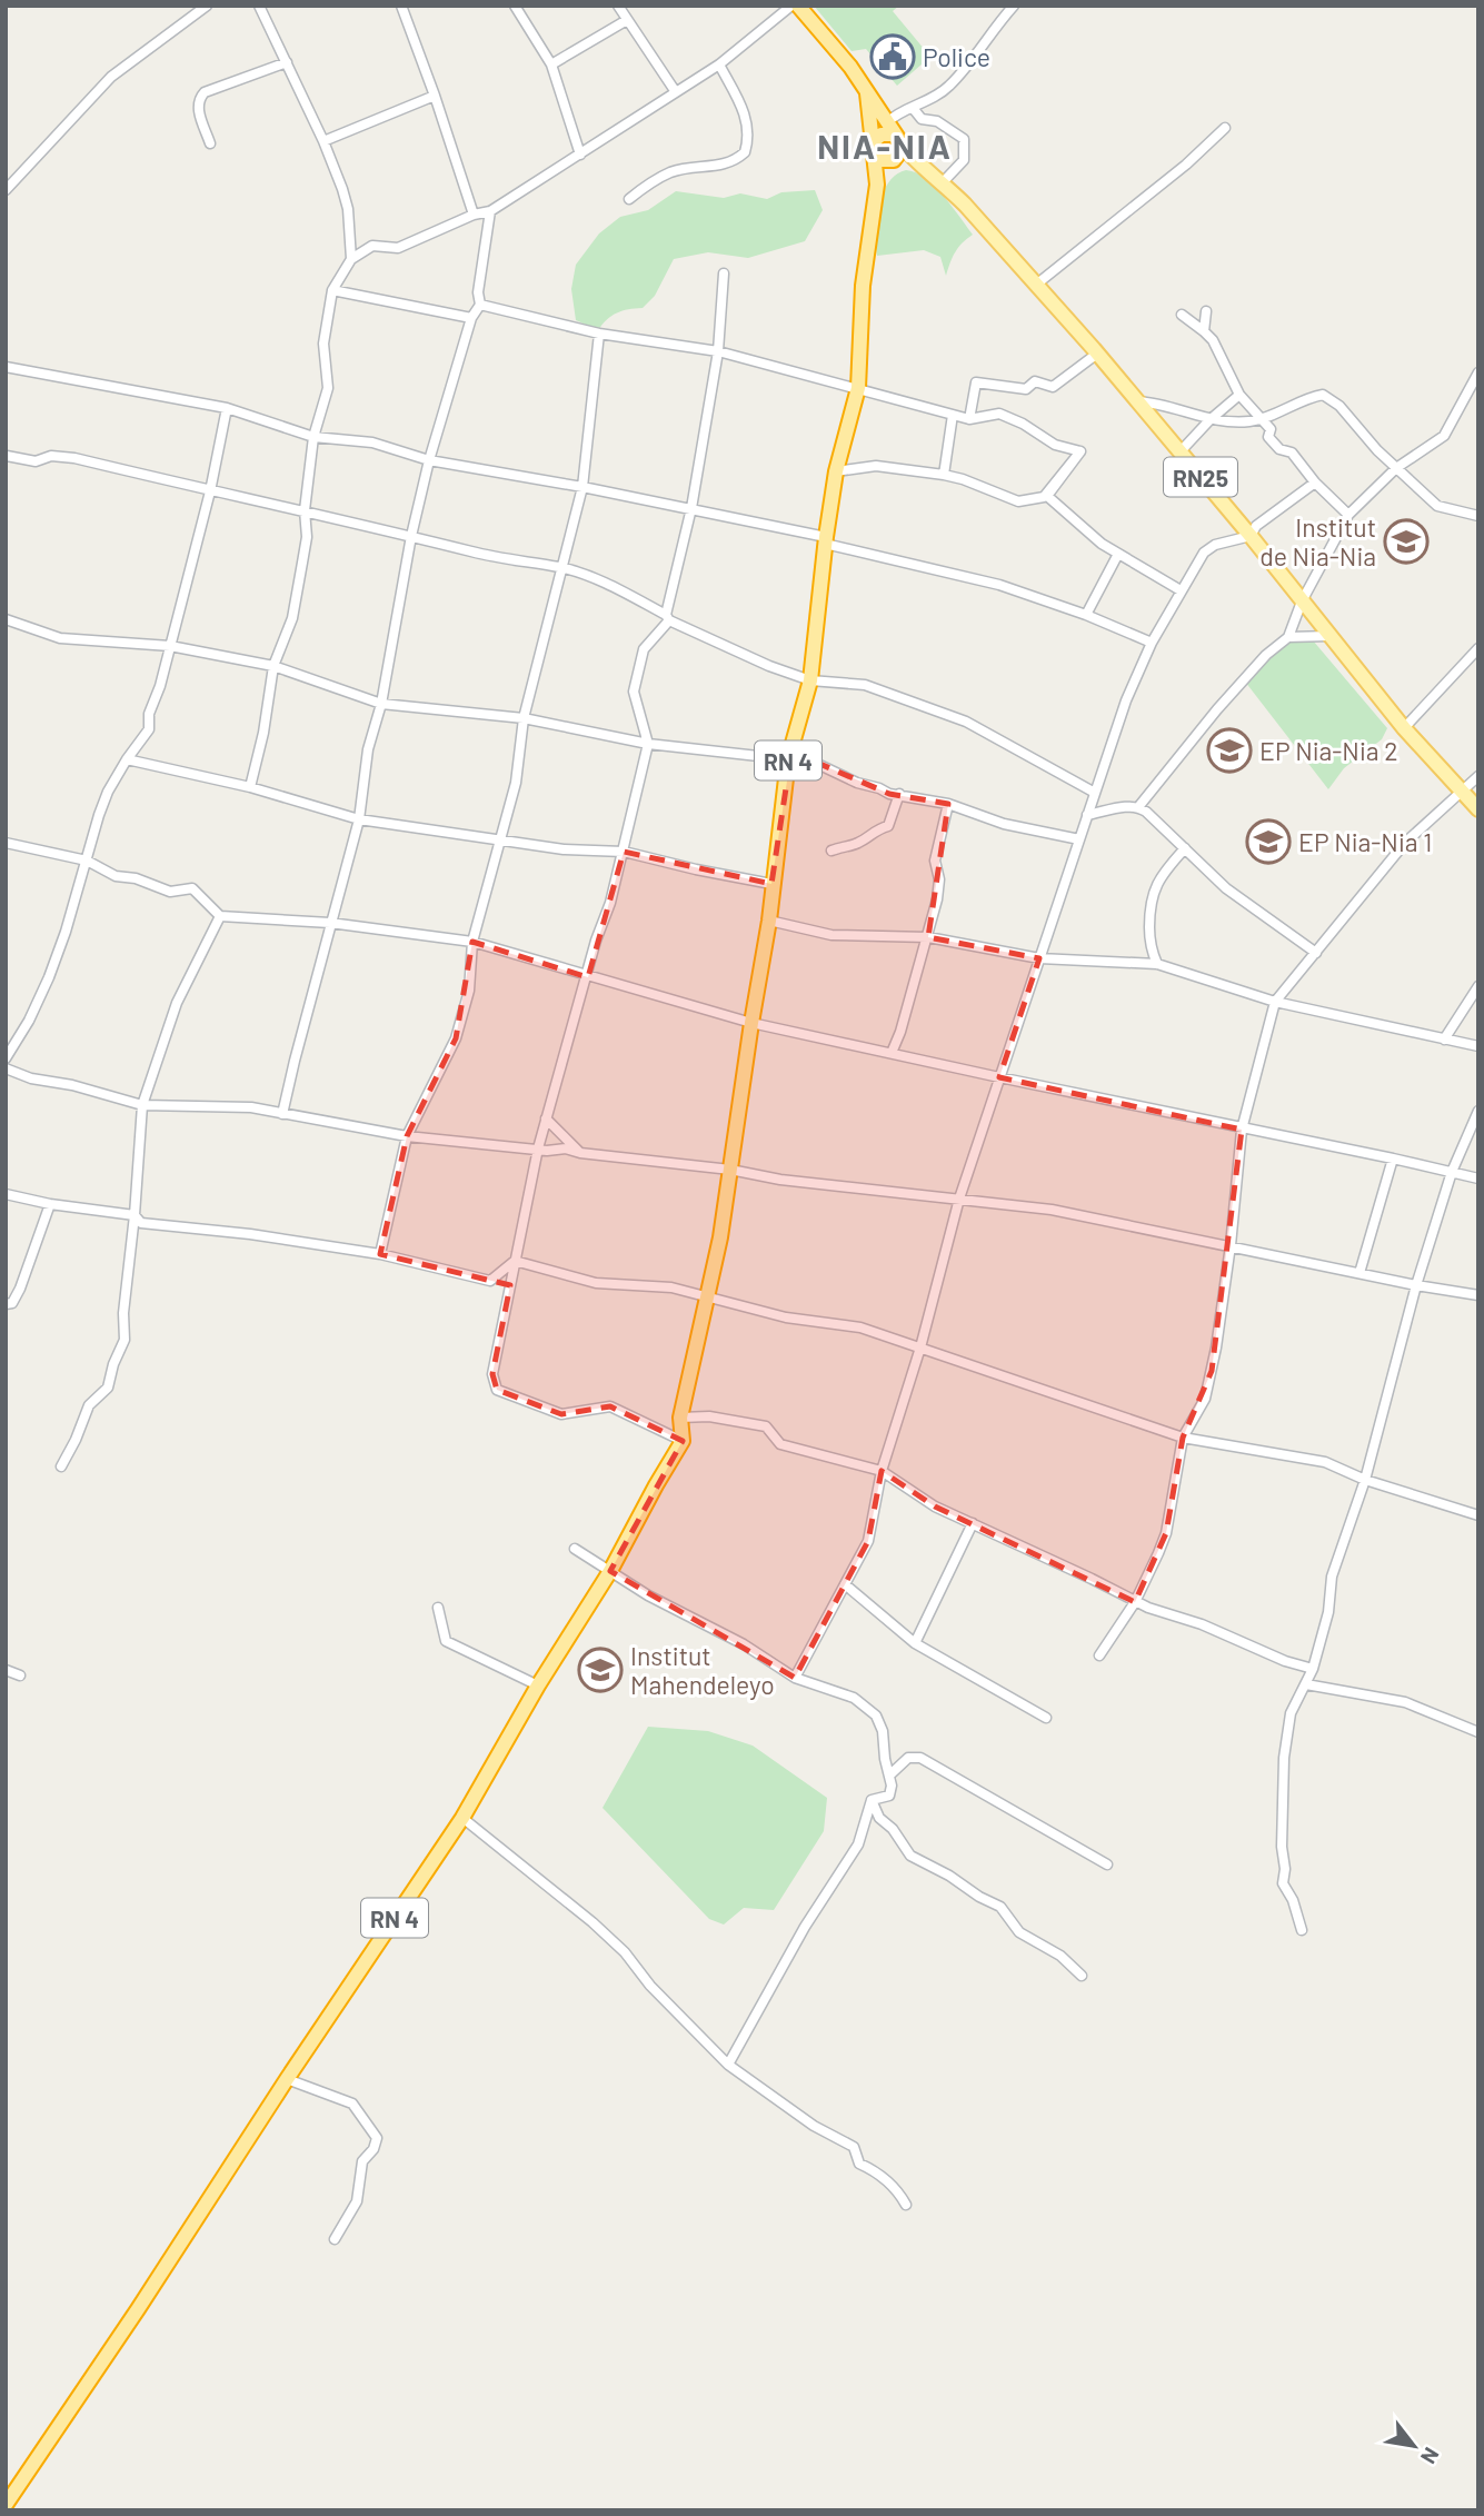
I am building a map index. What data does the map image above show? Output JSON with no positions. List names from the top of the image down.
{
  "streets": {
    "highway": ["RN 4"],
    "main road": ["RN25"]
  },
  "crossings": [
    ["RN25", "RN 4"]
  ],
  "districts": ["NIA-NIA"],
  "places": {
    "public building": ["Police"],
    "school or university": [
      "Institut de Nia-Nia",
      "EP Nia-Nia 2",
      "EP Nia-Nia 1",
      "Institut Mahendeleyo"
    ]
  },
  "north": "bottom right"
}
